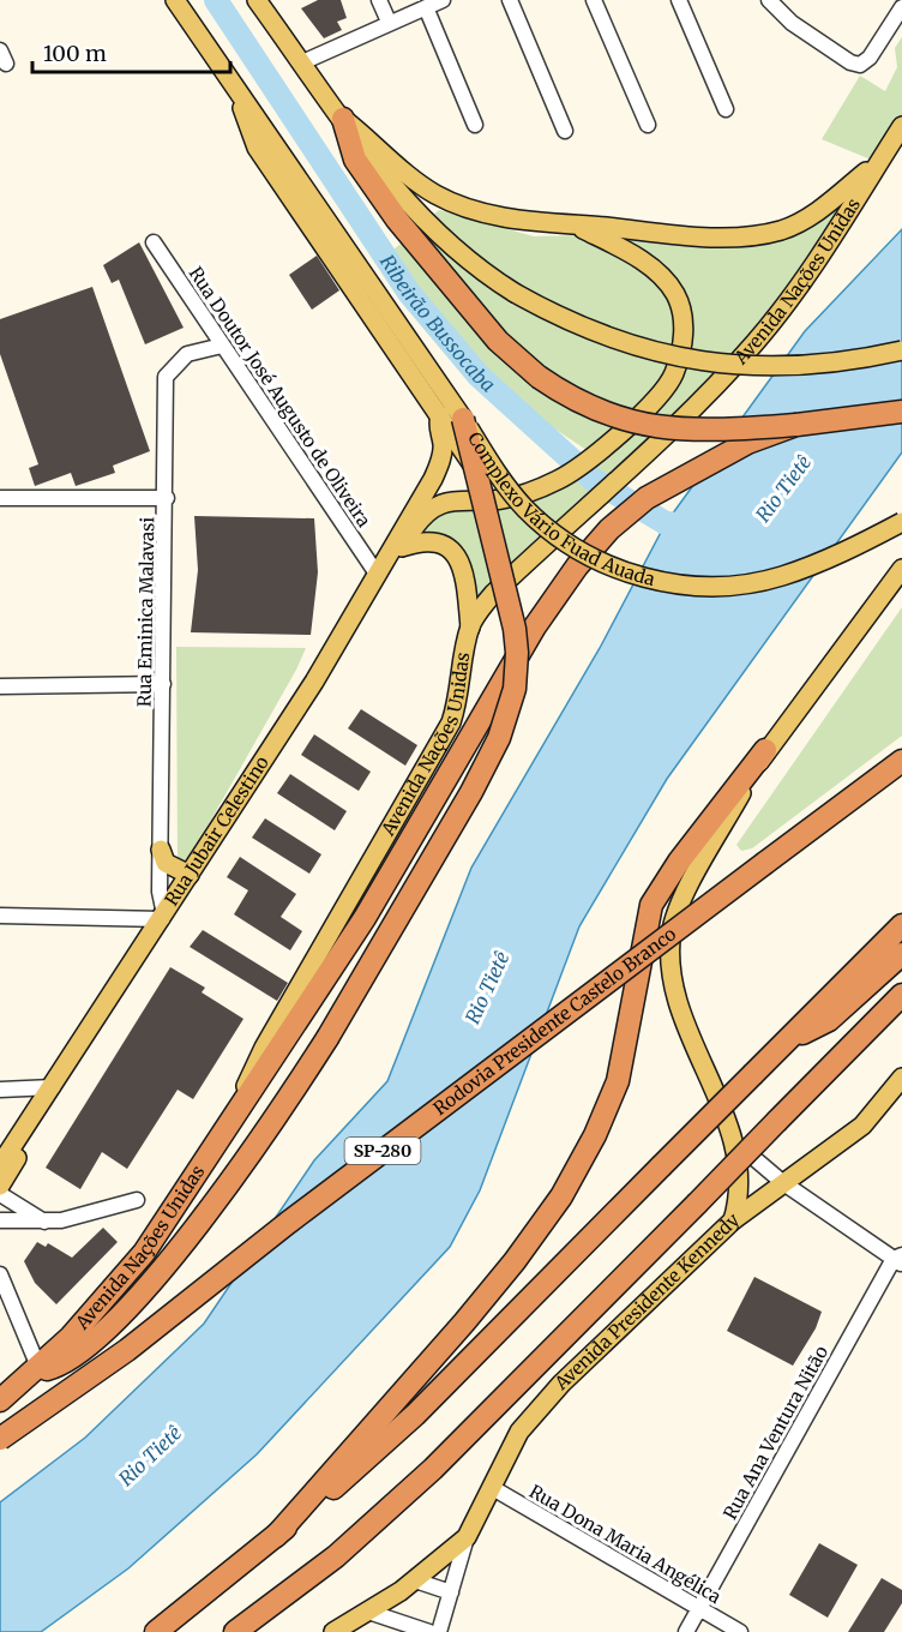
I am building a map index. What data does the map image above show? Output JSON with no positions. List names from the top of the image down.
{
  "streets": {
    "highway": ["Avenida Nações Unidas", "Rodovia Presidente Castelo Branco", "SP-280"],
    "main road": ["Complexo Vário Fuad Auada", "Rua Jubair Celestino", "Avenida Presidente Kennedy"],
    "street": [
      "Rua Doutor José Augusto de Oliveira",
      "Rua Eminica Malavasi",
      "Rua Ana Ventura Nitão",
      "Rua Dona Maria Angélica"
    ]
  },
  "crossings": [
    ["Rua Doutor José Augusto de Oliveira", "Rua Eminica Malavasi"],
    ["Rua Doutor José Augusto de Oliveira", "Rua Jubair Celestino"],
    ["Rua Eminica Malavasi", "Rua Jubair Celestino"],
    ["Avenida Presidente Kennedy", "Rua Dona Maria Angélica"],
    ["Rua Ana Ventura Nitão", "Rua Dona Maria Angélica"]
  ],
  "water": ["Ribeirão Bussocaba", "Rio Tietê"],
  "scale_bar": "100 m"
}
